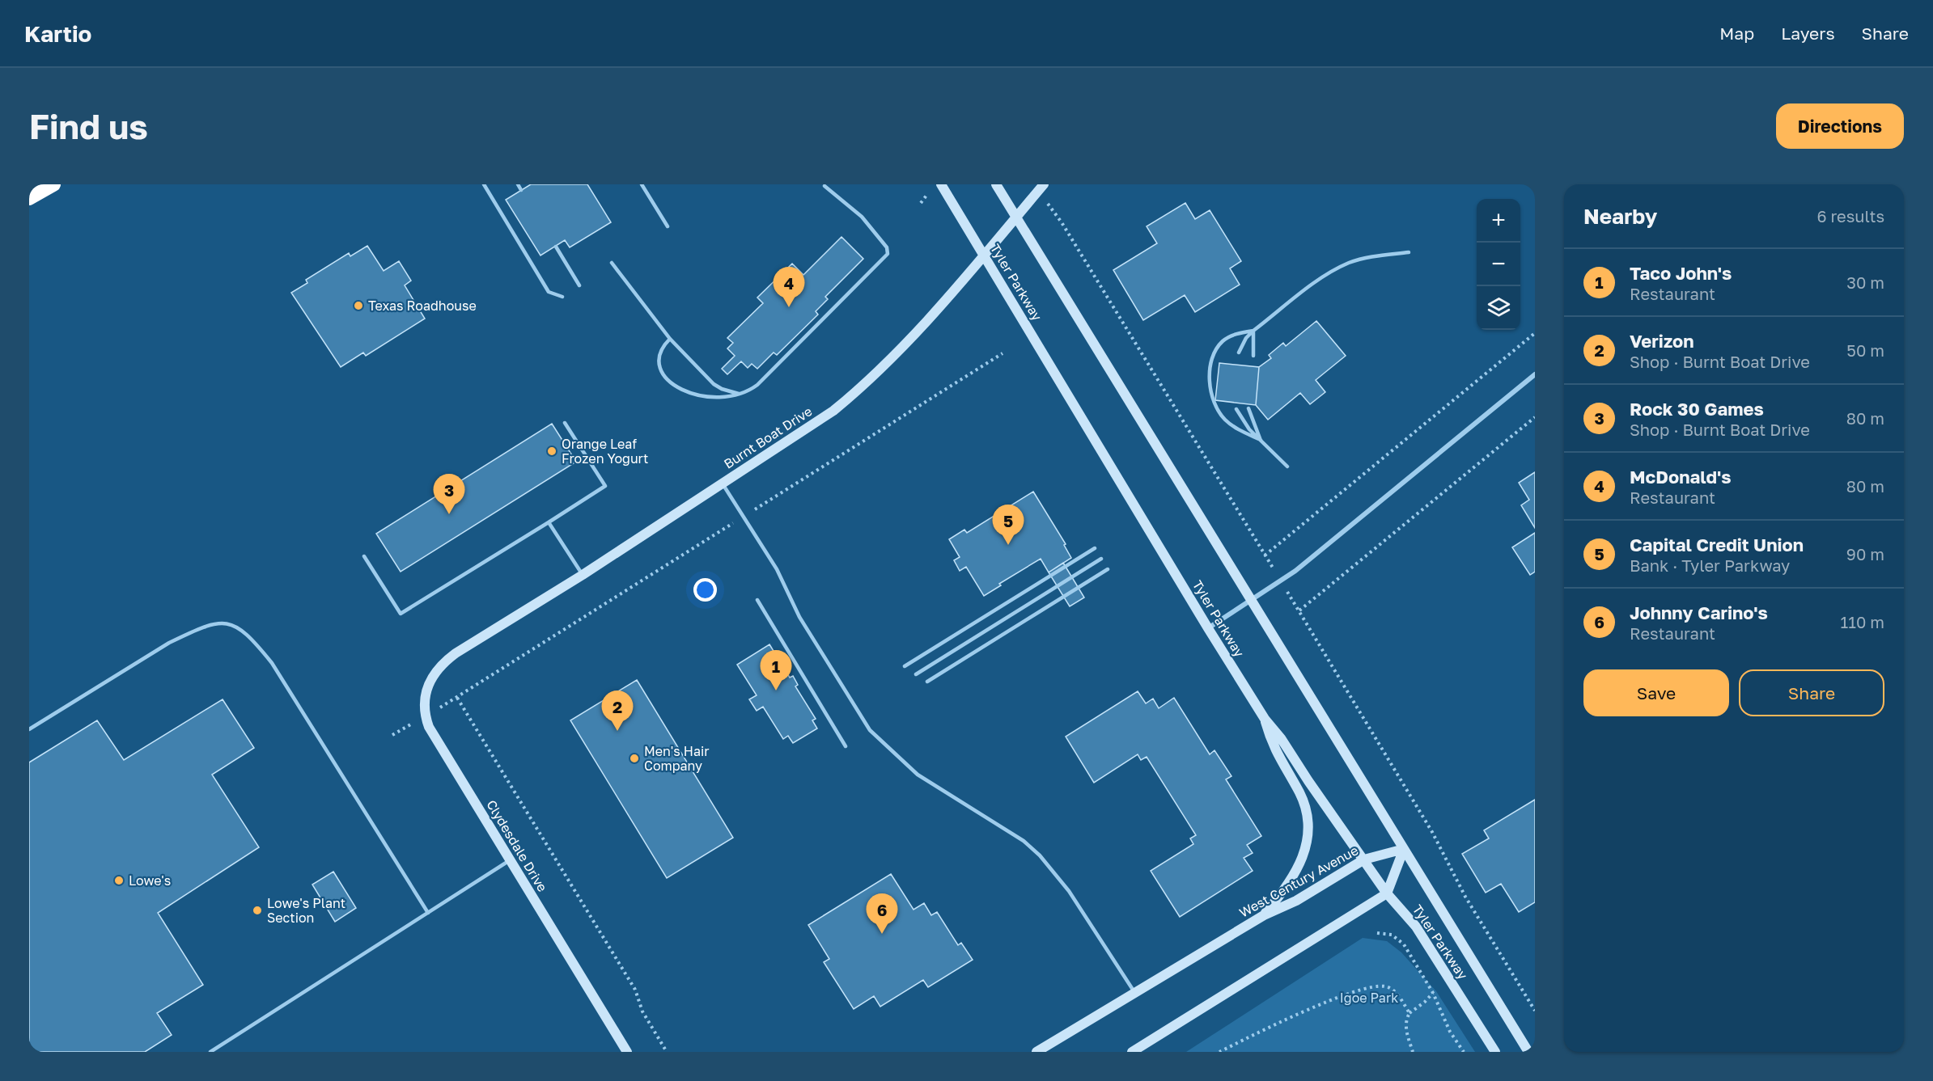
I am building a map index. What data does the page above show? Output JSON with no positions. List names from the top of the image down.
{
  "streets": {
    "main road": [
      "Tyler Parkway",
      "Burnt Boat Drive",
      "Clydesdale Drive",
      "West Century Avenue"
    ]
  },
  "crossings": [
    ["Tyler Parkway", "Burnt Boat Drive"],
    ["Tyler Parkway", "West Century Avenue"],
    ["Burnt Boat Drive", "Clydesdale Drive"]
  ],
  "parks": ["Igoe Park"],
  "places": [
    "Texas Roadhouse",
    "Orange Leaf Frozen Yogurt",
    "Men's Hair Company",
    "Lowe's",
    "Lowe's Plant Section"
  ],
  "page": {
    "header": "Kartio",
    "nav": ["Map", "Layers", "Share"],
    "buttons": [
      "Directions",
      ["Save", "Share"]
    ],
    "title": "Find us",
    "heading": ["Nearby", "6 results"],
    "map_buttons": ["+", "−"],
    "list": [
      {
        "mark": "1",
        "name": "Taco John's",
        "note": "Restaurant",
        "value": "30 m"
      },
      {
        "mark": "2",
        "name": "Verizon",
        "note": "Shop · Burnt Boat Drive",
        "value": "50 m"
      },
      {
        "mark": "3",
        "name": "Rock 30 Games",
        "note": "Shop · Burnt Boat Drive",
        "value": "80 m"
      },
      {
        "mark": "4",
        "name": "McDonald's",
        "note": "Restaurant",
        "value": "80 m"
      },
      {
        "mark": "5",
        "name": "Capital Credit Union",
        "note": "Bank · Tyler Parkway",
        "value": "90 m"
      },
      {
        "mark": "6",
        "name": "Johnny Carino's",
        "note": "Restaurant",
        "value": "110 m"
      }
    ],
    "pins": [
      "4",
      "3",
      "5",
      "1",
      "2",
      "6"
    ]
  }
}
